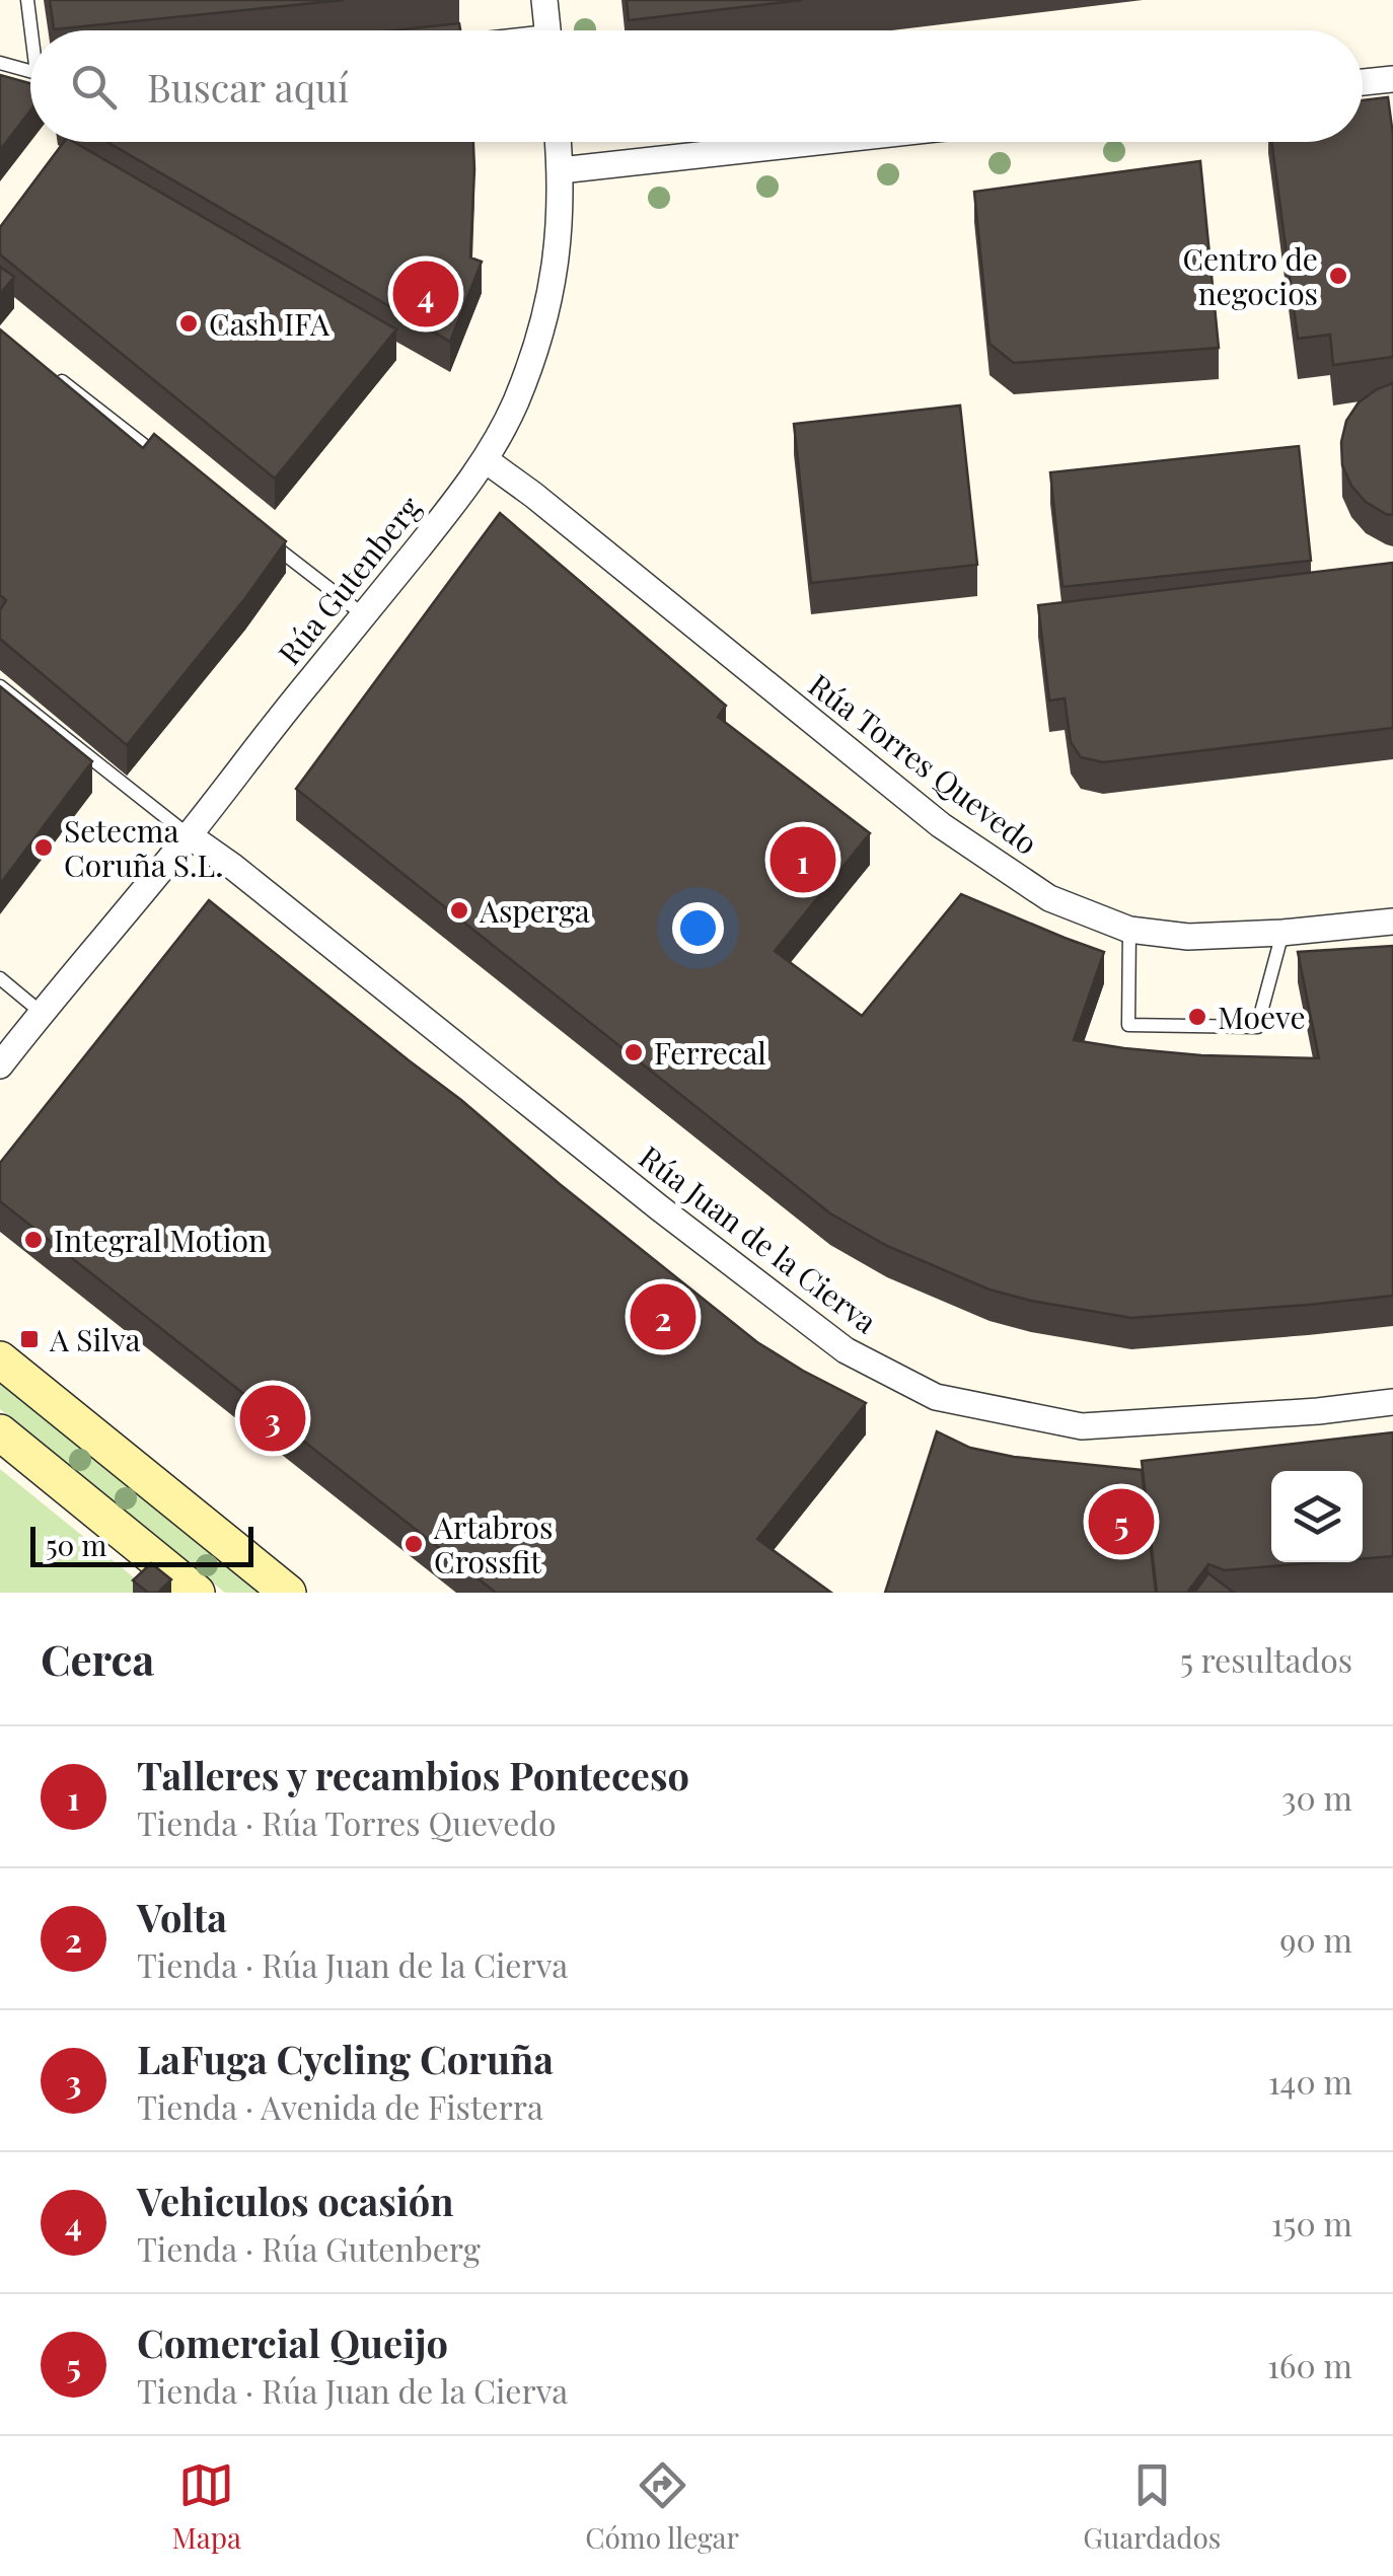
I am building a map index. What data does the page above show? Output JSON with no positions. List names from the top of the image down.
{
  "streets": {
    "street": ["Rúa Gutenberg", "Rúa Torres Quevedo", "Rúa Juan de la Cierva"]
  },
  "crossings": [
    ["Rúa Gutenberg", "Rúa Torres Quevedo"],
    ["Rúa Gutenberg", "Rúa Juan de la Cierva"]
  ],
  "places": {
    "other": [
      "Centro de negocios",
      "Cash IFA",
      "Setecma Coruña S.L.",
      "Asperga",
      "Moeve",
      "Ferrecal",
      "Integral Motion",
      "Artabros Crossfit"
    ],
    "transit": ["A Silva"]
  },
  "scale_bar": "50 m",
  "page": {
    "search": "Buscar aquí",
    "pins": [
      "4",
      "1",
      "2",
      "3",
      "5"
    ],
    "scale": "50 m",
    "heading": ["Cerca", "5 resultados"],
    "list": [
      {
        "mark": "1",
        "name": "Talleres y recambios Ponteceso",
        "note": "Tienda · Rúa Torres Quevedo",
        "value": "30 m"
      },
      {
        "mark": "2",
        "name": "Volta",
        "note": "Tienda · Rúa Juan de la Cierva",
        "value": "90 m"
      },
      {
        "mark": "3",
        "name": "LaFuga Cycling Coruña",
        "note": "Tienda · Avenida de Fisterra",
        "value": "140 m"
      },
      {
        "mark": "4",
        "name": "Vehiculos ocasión",
        "note": "Tienda · Rúa Gutenberg",
        "value": "150 m"
      },
      {
        "mark": "5",
        "name": "Comercial Queijo",
        "note": "Tienda · Rúa Juan de la Cierva",
        "value": "160 m"
      }
    ],
    "nav": ["Mapa", "Cómo llegar", "Guardados"]
  }
}
